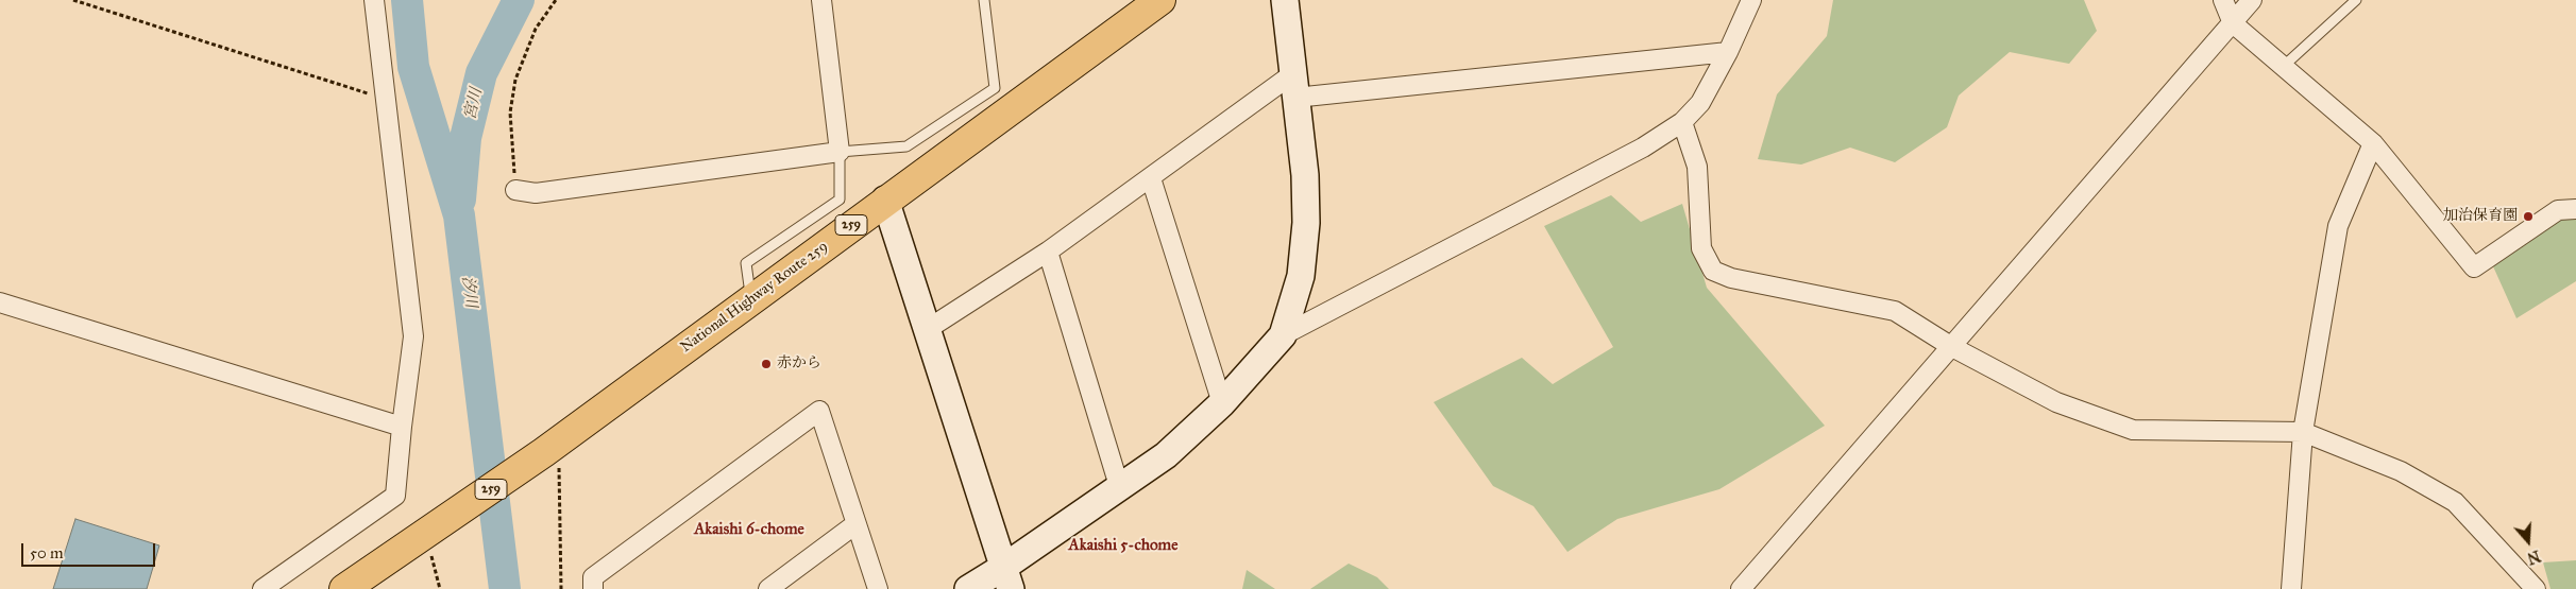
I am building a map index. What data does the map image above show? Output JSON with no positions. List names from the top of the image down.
{
  "streets": {
    "highway": ["259", "National Highway Route 259"]
  },
  "districts": ["Akaishi 6-chome", "Akaishi 5-chome"],
  "water": ["宮川", "汐川"],
  "places": ["加治保育園", "赤から"],
  "scale_bar": "50 m",
  "north": "bottom"
}
